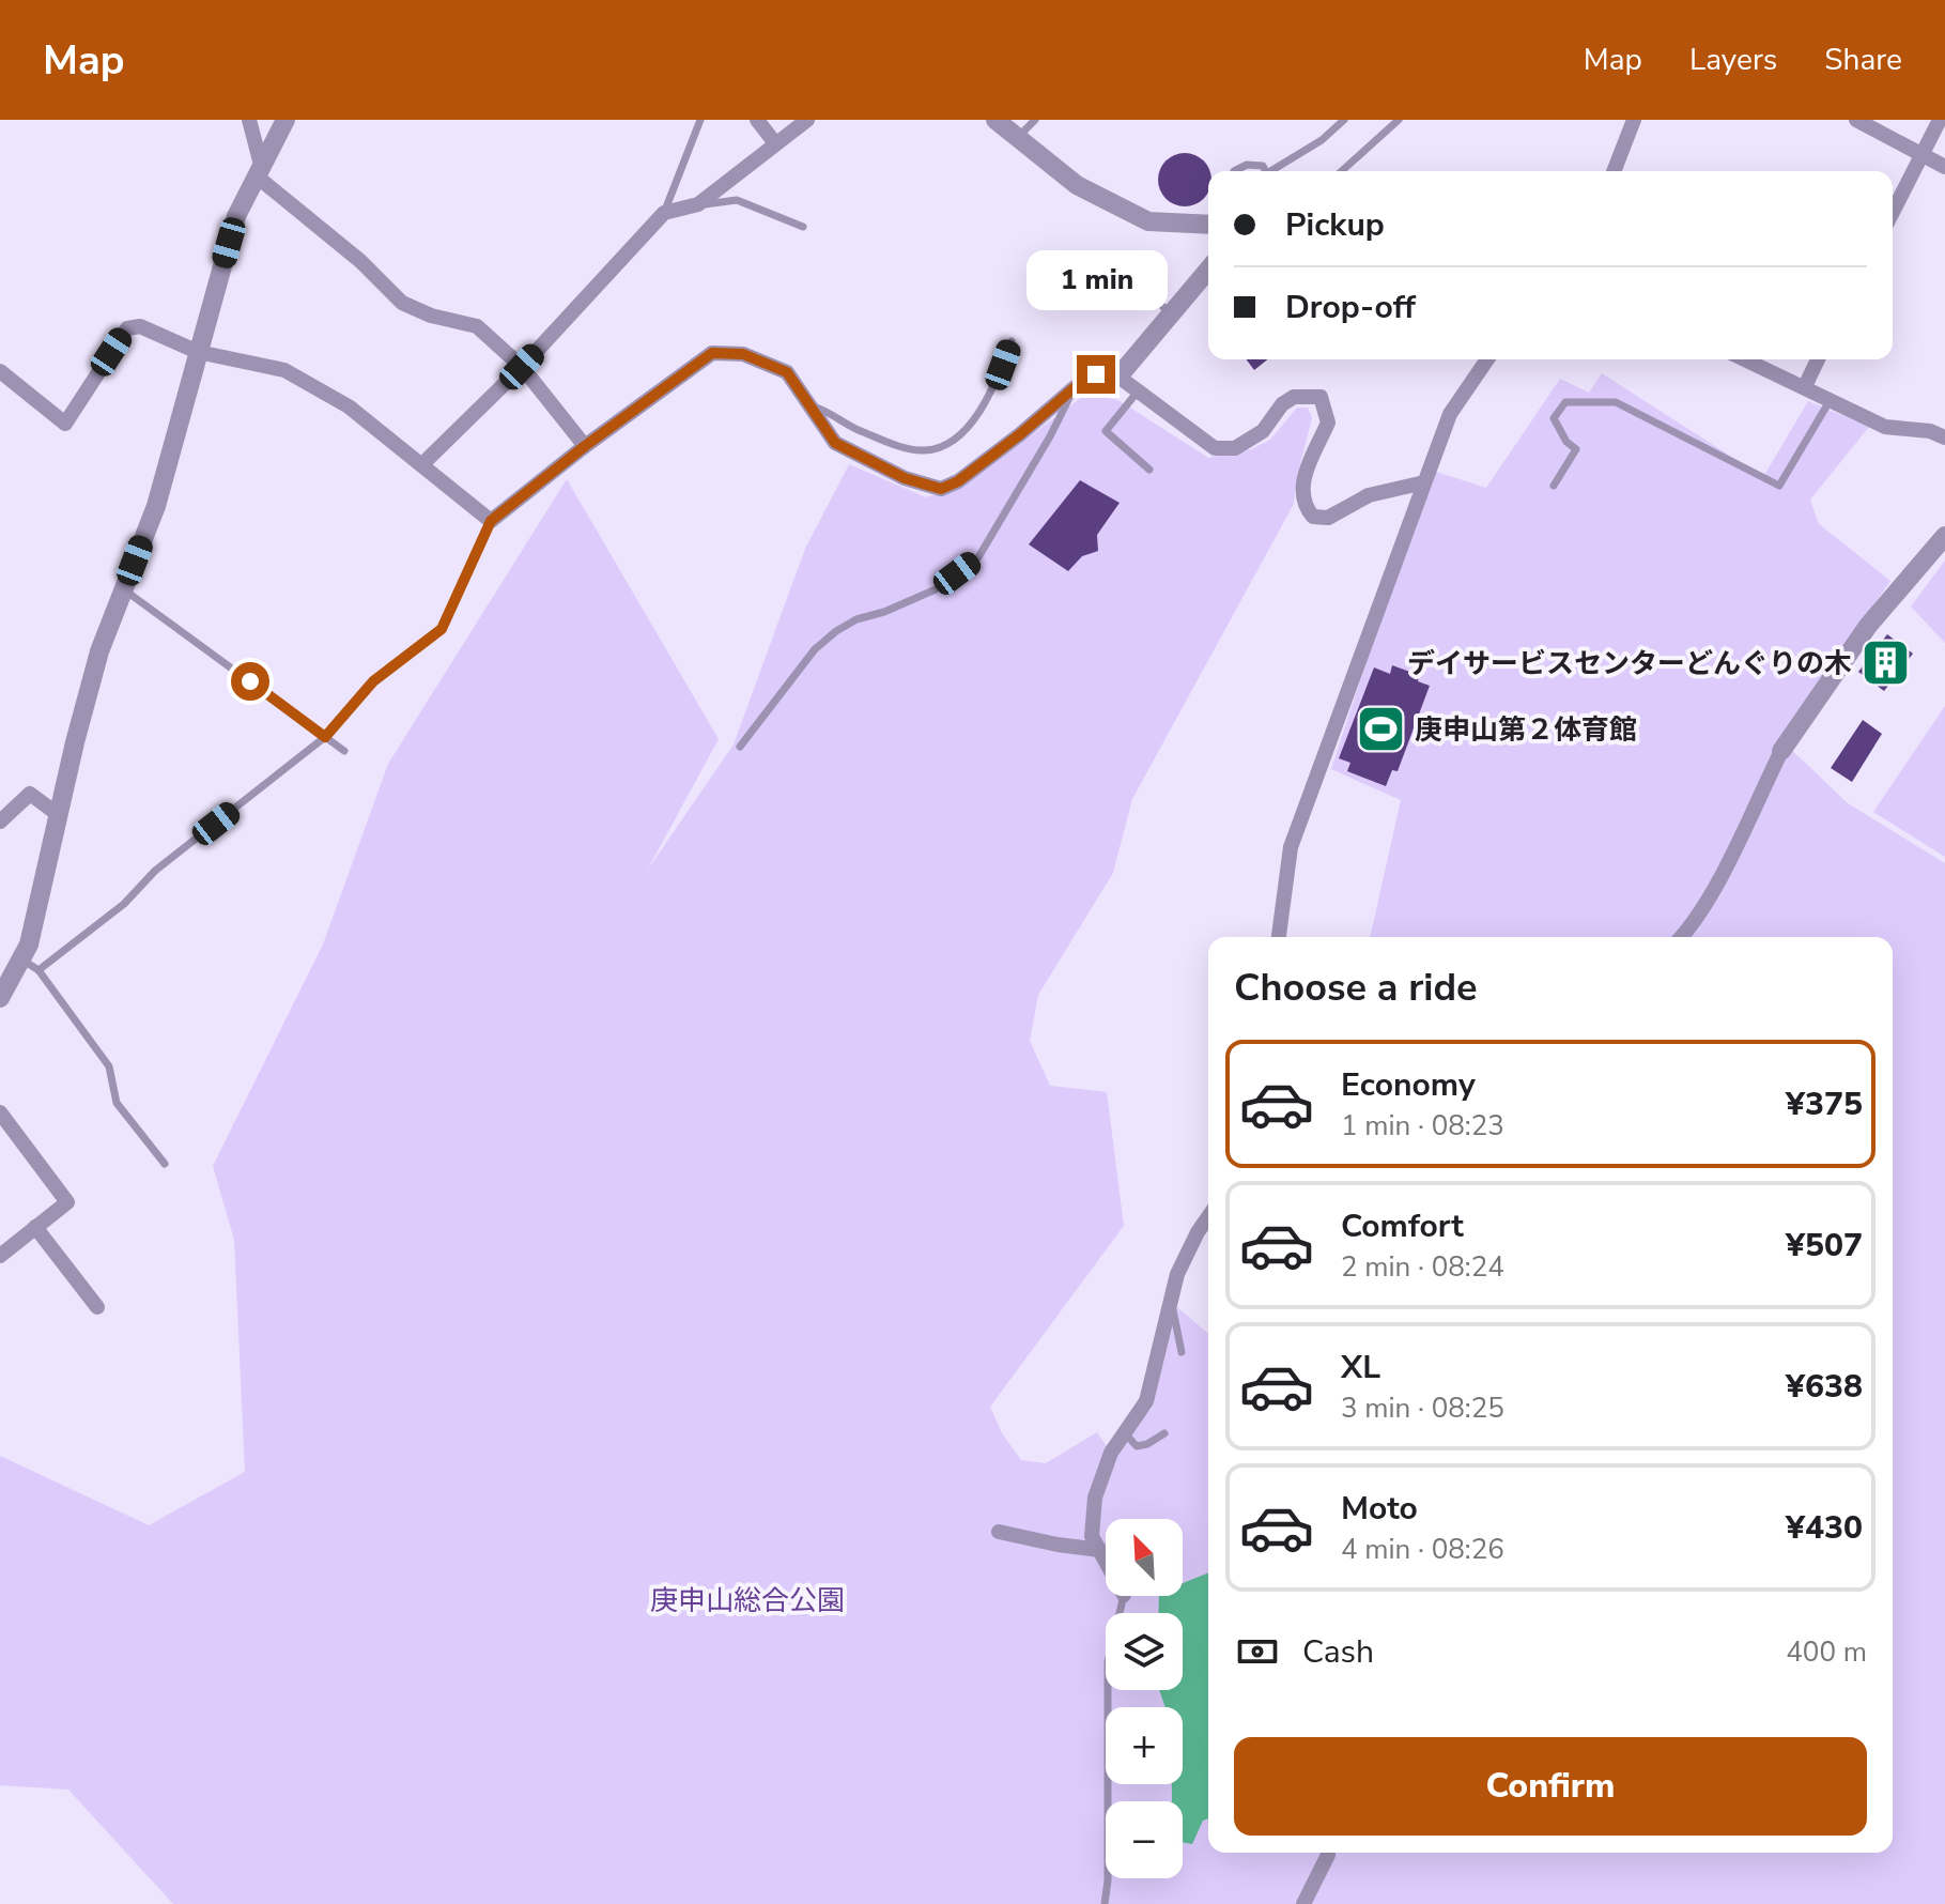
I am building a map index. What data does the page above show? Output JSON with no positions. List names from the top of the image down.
{
  "parks": ["庚申山総合公園"],
  "places": {
    "building": ["デイサービスセンターどんぐりの木"],
    "sports": ["庚申山第２体育館"]
  },
  "north": "top left",
  "page": {
    "header": "Map",
    "nav": ["Map", "Layers", "Share"],
    "banner": ["Pickup", "Drop-off"],
    "bubble": "1 min",
    "heading": "Choose a ride",
    "list": [
      {
        "name": "Economy",
        "note": "1 min · 08:23",
        "value": "¥375"
      },
      {
        "name": "Comfort",
        "note": "2 min · 08:24",
        "value": "¥507"
      },
      {
        "name": "XL",
        "note": "3 min · 08:25",
        "value": "¥638"
      },
      {
        "name": "Moto",
        "note": "4 min · 08:26",
        "value": "¥430"
      }
    ],
    "map_buttons": ["+", "−"],
    "pay": ["Cash", "400 m"],
    "buttons": "Confirm"
  }
}
